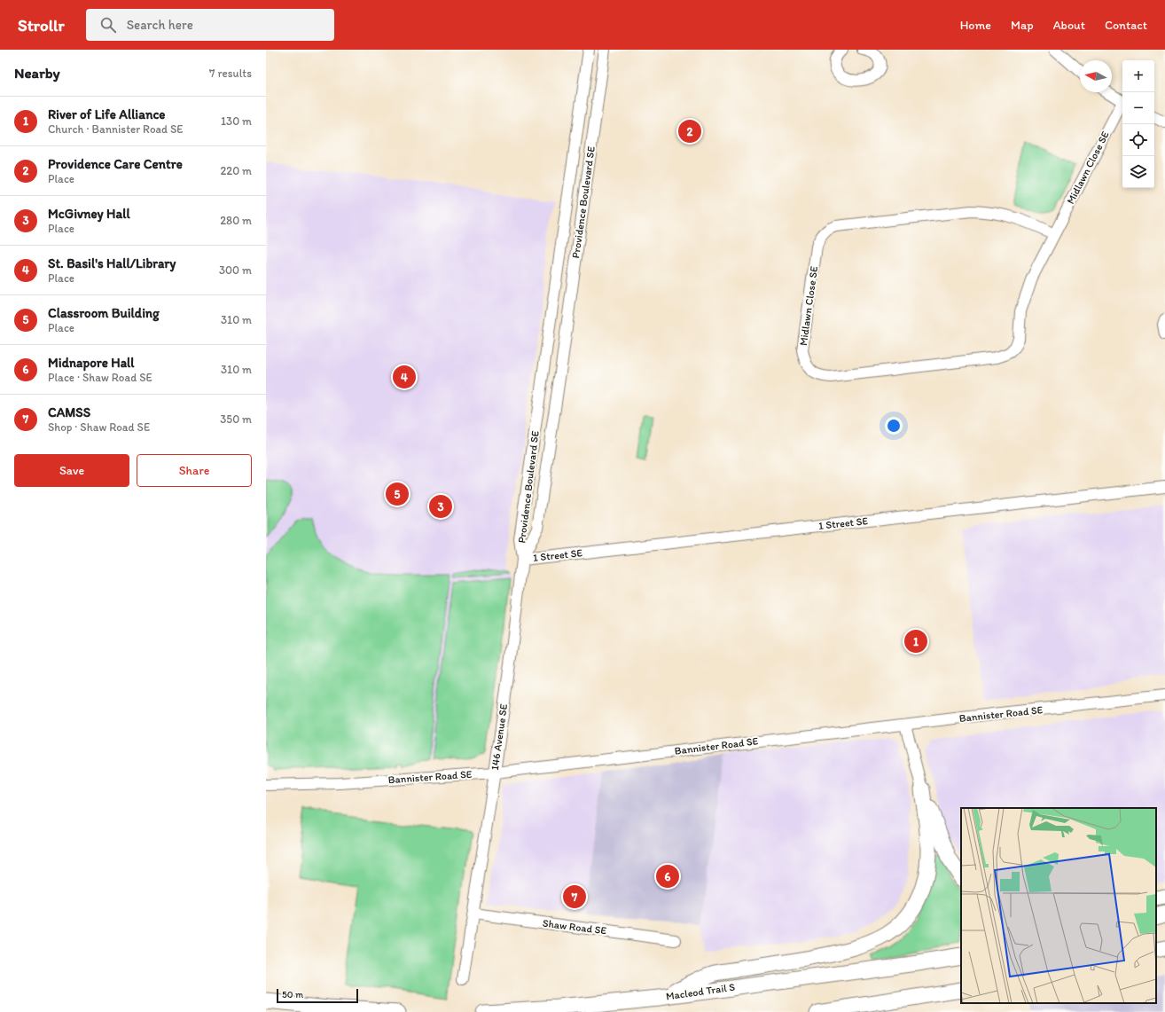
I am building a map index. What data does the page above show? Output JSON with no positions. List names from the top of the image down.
{
  "streets": {
    "highway": ["Macleod Trail S"],
    "street": [
      "Midlawn Close SE",
      "Providence Boulevard SE",
      "1 Street SE",
      "Bannister Road SE",
      "146 Avenue SE",
      "Shaw Road SE"
    ]
  },
  "crossings": [
    ["Providence Boulevard SE", "1 Street SE"],
    ["Providence Boulevard SE", "146 Avenue SE"],
    ["1 Street SE", "146 Avenue SE"],
    ["Bannister Road SE", "146 Avenue SE"],
    ["146 Avenue SE", "Shaw Road SE"]
  ],
  "scale_bar": "50 m",
  "north": "left",
  "page": {
    "header": "Strollr",
    "search": "Search here",
    "nav": [
      "Home",
      "Map",
      "About",
      "Contact"
    ],
    "heading": ["Nearby", "7 results"],
    "map_buttons": ["+", "−"],
    "list": [
      {
        "mark": "1",
        "name": "River of Life Alliance",
        "note": "Church · Bannister Road SE",
        "value": "130 m"
      },
      {
        "mark": "2",
        "name": "Providence Care Centre",
        "note": "Place",
        "value": "220 m"
      },
      {
        "mark": "3",
        "name": "McGivney Hall",
        "note": "Place",
        "value": "280 m"
      },
      {
        "mark": "4",
        "name": "St. Basil's Hall/Library",
        "note": "Place",
        "value": "300 m"
      },
      {
        "mark": "5",
        "name": "Classroom Building",
        "note": "Place",
        "value": "310 m"
      },
      {
        "mark": "6",
        "name": "Midnapore Hall",
        "note": "Place · Shaw Road SE",
        "value": "310 m"
      },
      {
        "mark": "7",
        "name": "CAMSS",
        "note": "Shop · Shaw Road SE",
        "value": "350 m"
      }
    ],
    "pins": [
      "2",
      "4",
      "5",
      "3",
      "1",
      "6",
      "7"
    ],
    "buttons": ["Save", "Share"],
    "scale": "50 m"
  }
}
